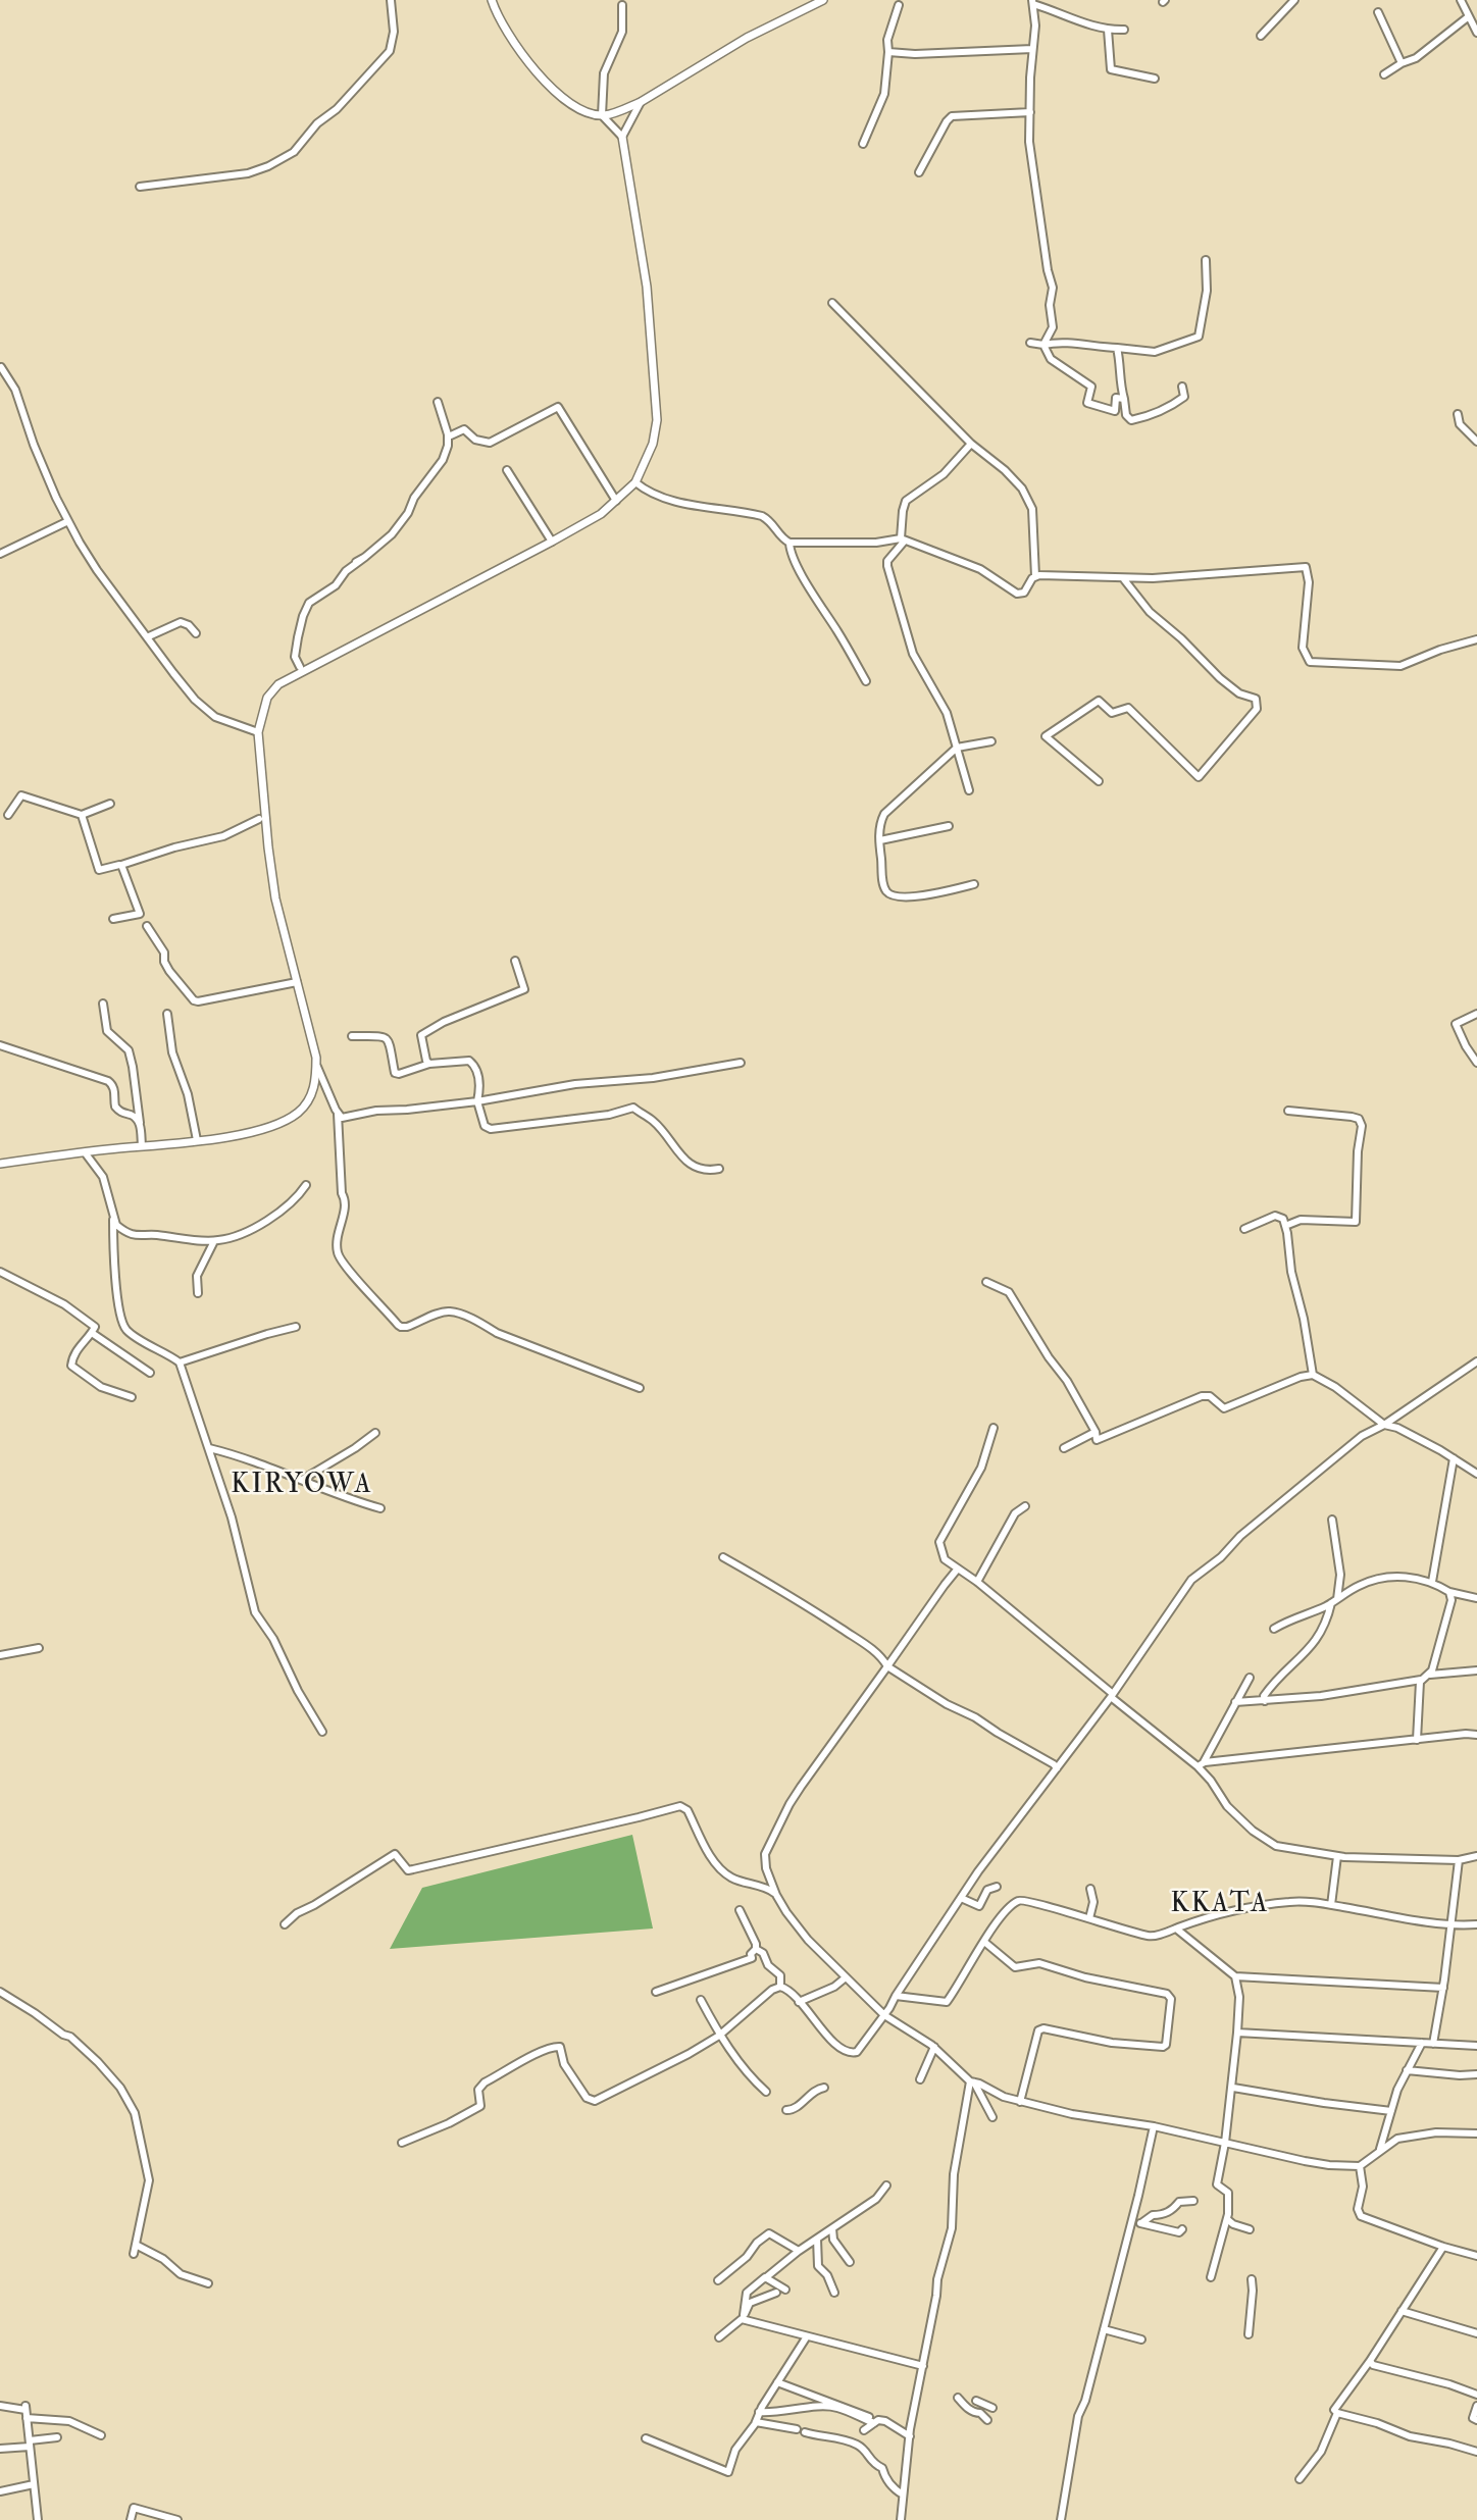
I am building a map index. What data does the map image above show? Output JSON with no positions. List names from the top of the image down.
{
  "districts": ["KIRYOWA", "KKATA"]
}
